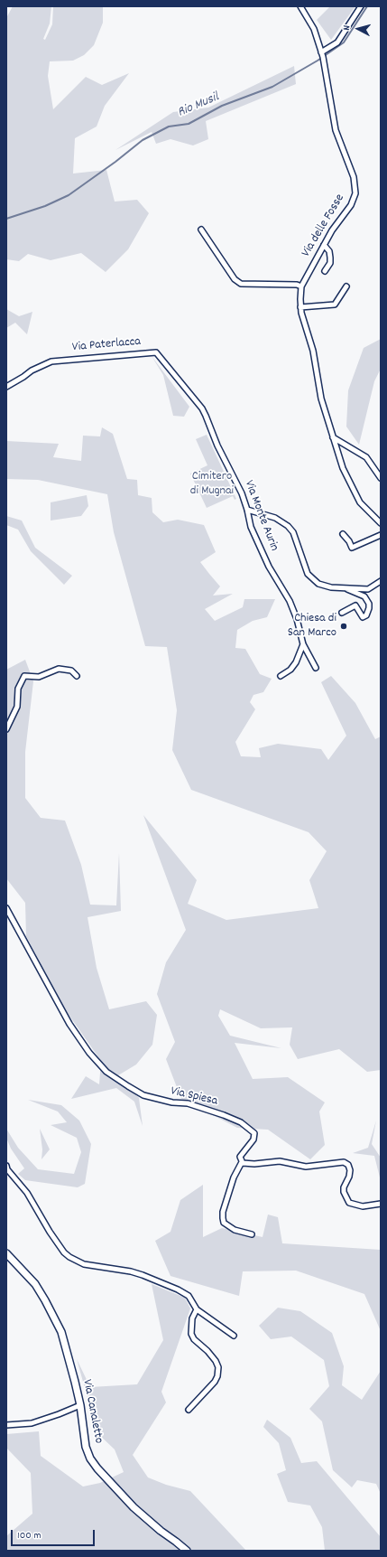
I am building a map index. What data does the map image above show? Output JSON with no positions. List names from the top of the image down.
{
  "streets": {
    "street": [
      "Via delle Fosse",
      "Via Paterlacca",
      "Via Monte Aurin",
      "Via Spiesa",
      "Via Canaletto"
    ]
  },
  "crossings": [
    ["Via Paterlacca", "Via Monte Aurin"]
  ],
  "water": ["Rio Musil"],
  "parks": ["Cimitero di Mugnai"],
  "places": ["Chiesa di San Marco"],
  "scale_bar": "100 m",
  "north": "left"
}
